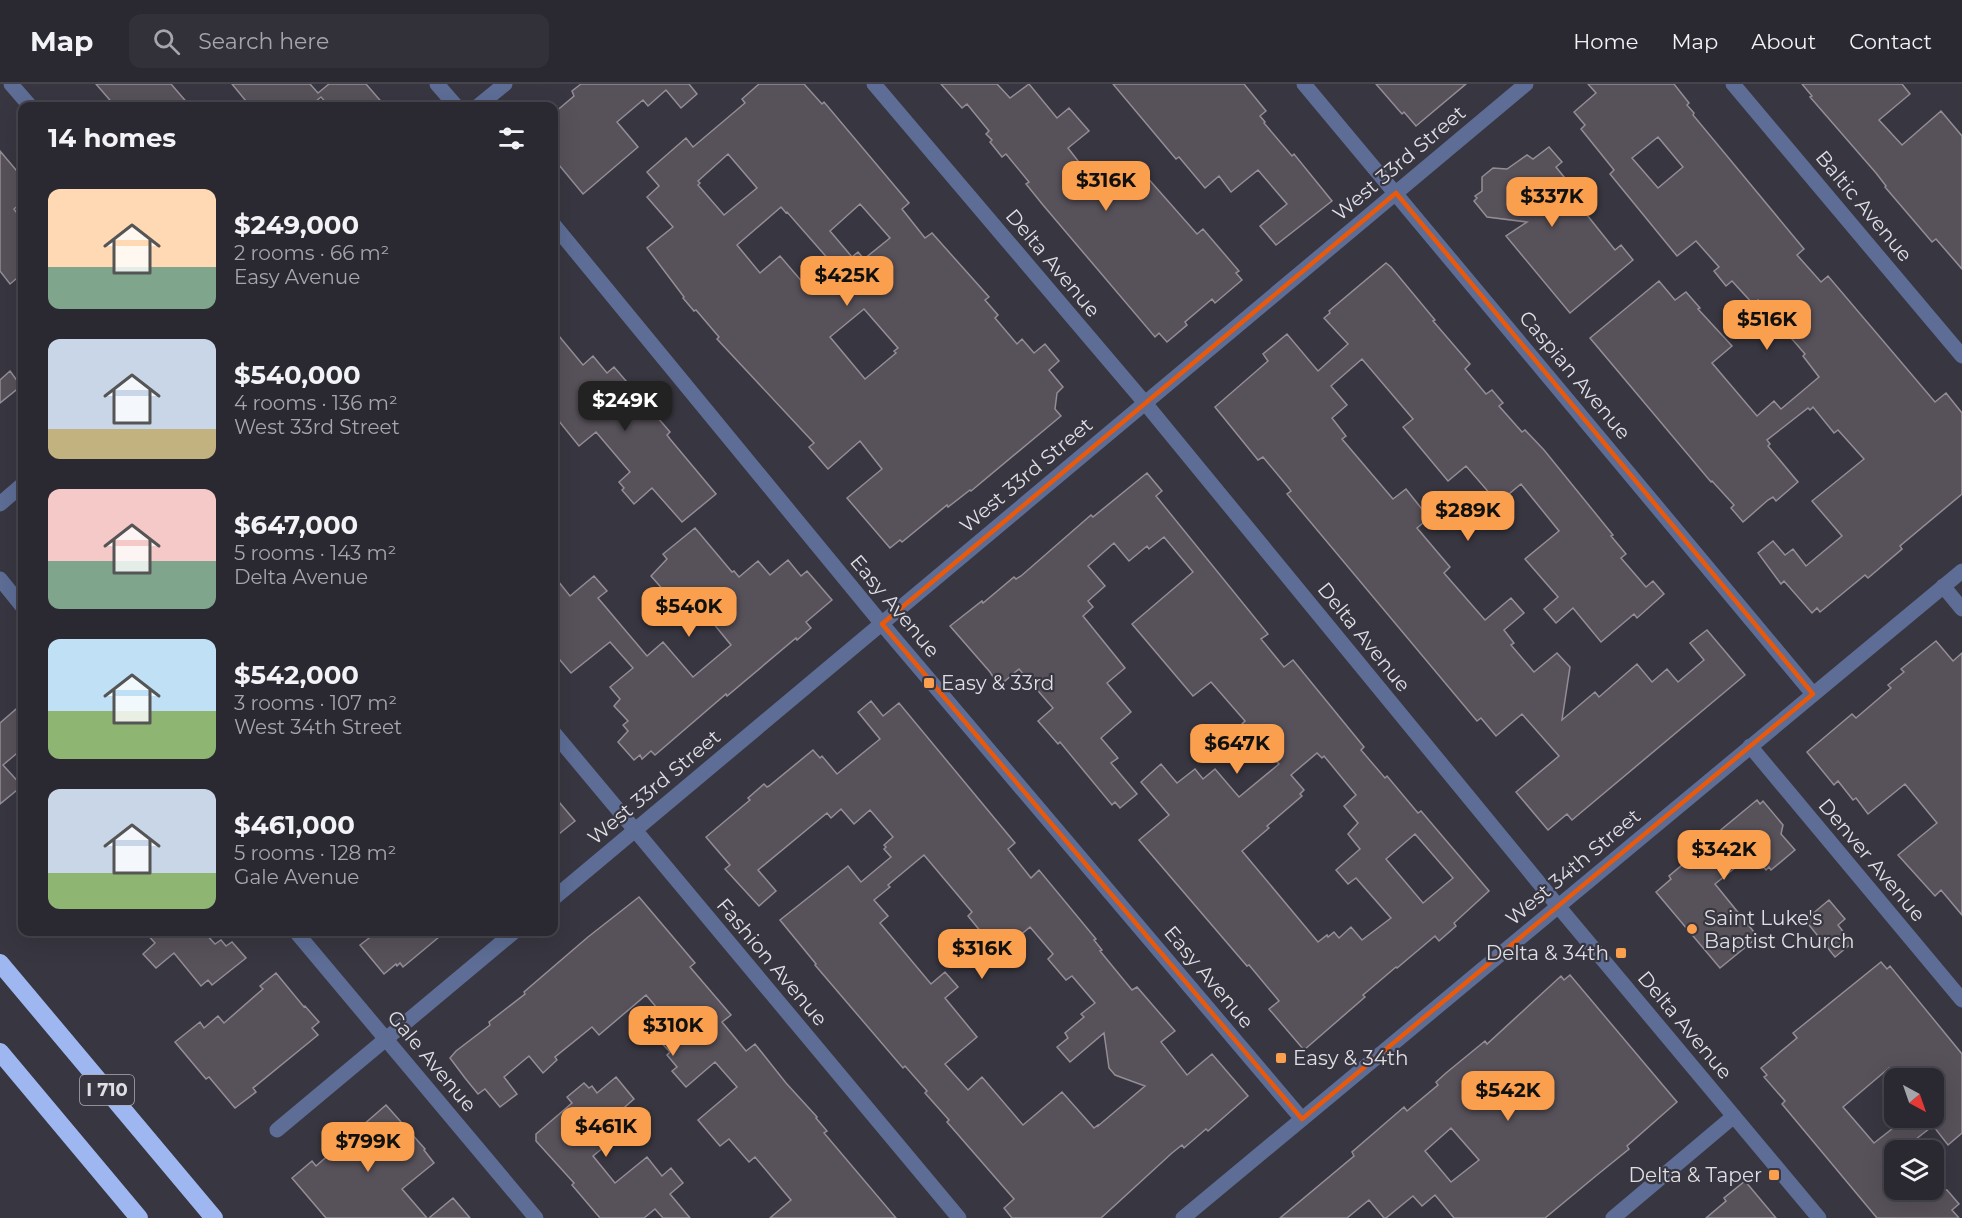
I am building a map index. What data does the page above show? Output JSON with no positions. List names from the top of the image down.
{
  "streets": {
    "highway": ["I 710"],
    "street": [
      "West 33rd Street",
      "Baltic Avenue",
      "Delta Avenue",
      "Caspian Avenue",
      "Easy Avenue",
      "Denver Avenue",
      "West 34th Street",
      "Fashion Avenue",
      "Gale Avenue"
    ]
  },
  "crossings": [
    ["West 33rd Street", "Delta Avenue"],
    ["West 33rd Street", "Caspian Avenue"],
    ["West 33rd Street", "Easy Avenue"],
    ["West 33rd Street", "Fashion Avenue"],
    ["Delta Avenue", "West 34th Street"],
    ["Caspian Avenue", "West 34th Street"],
    ["Easy Avenue", "West 34th Street"],
    ["Denver Avenue", "West 34th Street"]
  ],
  "places": {
    "transit": [
      "Easy & 33rd",
      "Delta & 34th",
      "Easy & 34th",
      "Delta & Taper"
    ],
    "other": ["Saint Luke's Baptist Church"]
  },
  "north": "bottom right",
  "page": {
    "header": "Map",
    "search": "Search here",
    "nav": [
      "Home",
      "Map",
      "About",
      "Contact"
    ],
    "heading": "14 homes",
    "price": [
      "$316K",
      "$337K",
      "$425K",
      "$516K",
      "$249K",
      "$289K",
      "$540K",
      "$647K",
      "$342K",
      "$316K",
      "$310K",
      "$542K",
      "$461K",
      "$799K"
    ],
    "list": [
      {
        "name": "$249,000",
        "note": "2 rooms · 66 m² · Easy Avenue"
      },
      {
        "name": "$540,000",
        "note": "4 rooms · 136 m² · West 33rd Street"
      },
      {
        "name": "$647,000",
        "note": "5 rooms · 143 m² · Delta Avenue"
      },
      {
        "name": "$542,000",
        "note": "3 rooms · 107 m² · West 34th Street"
      },
      {
        "name": "$461,000",
        "note": "5 rooms · 128 m² · Gale Avenue"
      }
    ]
  }
}
